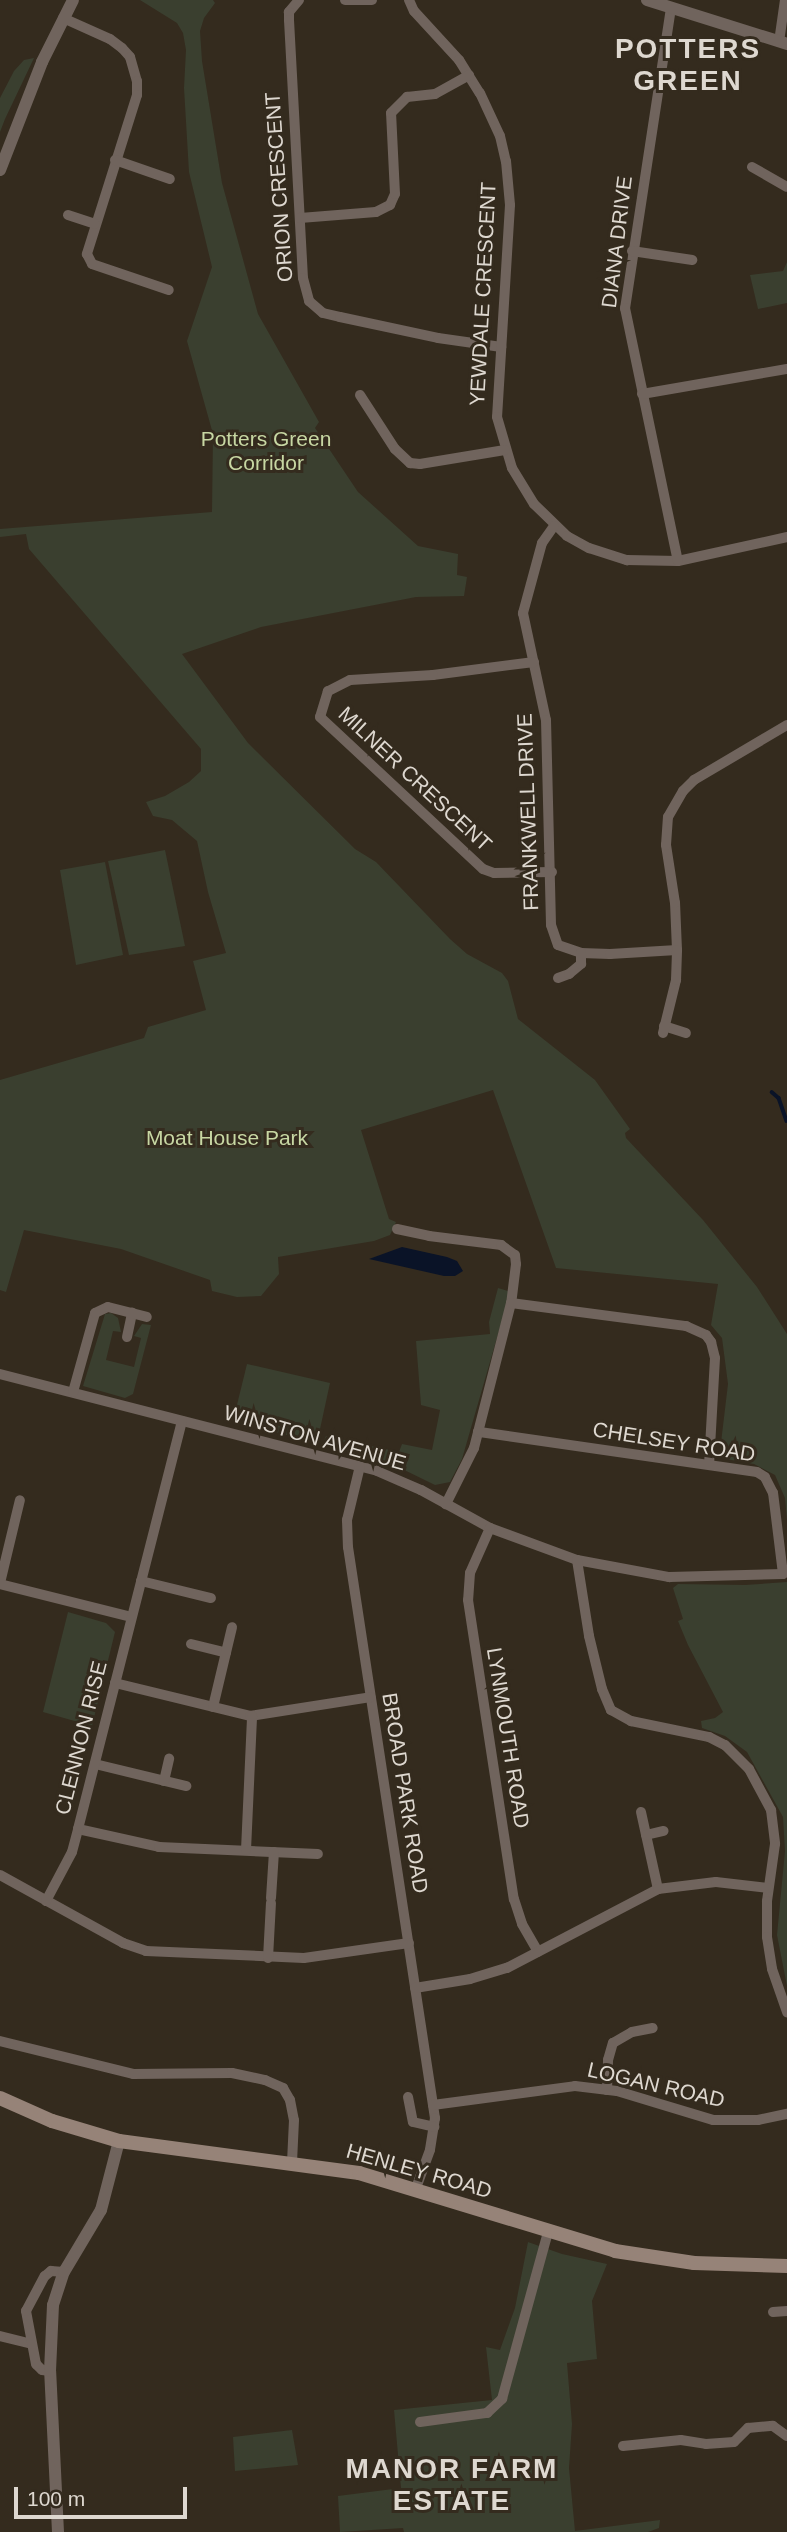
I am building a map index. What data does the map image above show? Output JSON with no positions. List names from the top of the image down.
{
  "streets": {
    "main road": ["HENLEY ROAD"],
    "street": [
      "ORION CRESCENT",
      "DIANA DRIVE",
      "YEWDALE CRESCENT",
      "MILNER CRESCENT",
      "FRANKWELL DRIVE",
      "WINSTON AVENUE",
      "CHELSEY ROAD",
      "CLENNON RISE",
      "LYNMOUTH ROAD",
      "BROAD PARK ROAD",
      "LOGAN ROAD"
    ]
  },
  "crossings": [
    ["ORION CRESCENT", "YEWDALE CRESCENT"],
    ["DIANA DRIVE", "YEWDALE CRESCENT"],
    ["YEWDALE CRESCENT", "FRANKWELL DRIVE"],
    ["MILNER CRESCENT", "FRANKWELL DRIVE"],
    ["WINSTON AVENUE", "CHELSEY ROAD"],
    ["WINSTON AVENUE", "CLENNON RISE"],
    ["WINSTON AVENUE", "LYNMOUTH ROAD"],
    ["WINSTON AVENUE", "BROAD PARK ROAD"],
    ["BROAD PARK ROAD", "LOGAN ROAD"],
    ["BROAD PARK ROAD", "HENLEY ROAD"]
  ],
  "districts": ["POTTERS GREEN", "MANOR FARM ESTATE"],
  "parks": ["Potters Green Corridor", "Moat House Park"],
  "scale_bar": "100 m"
}
